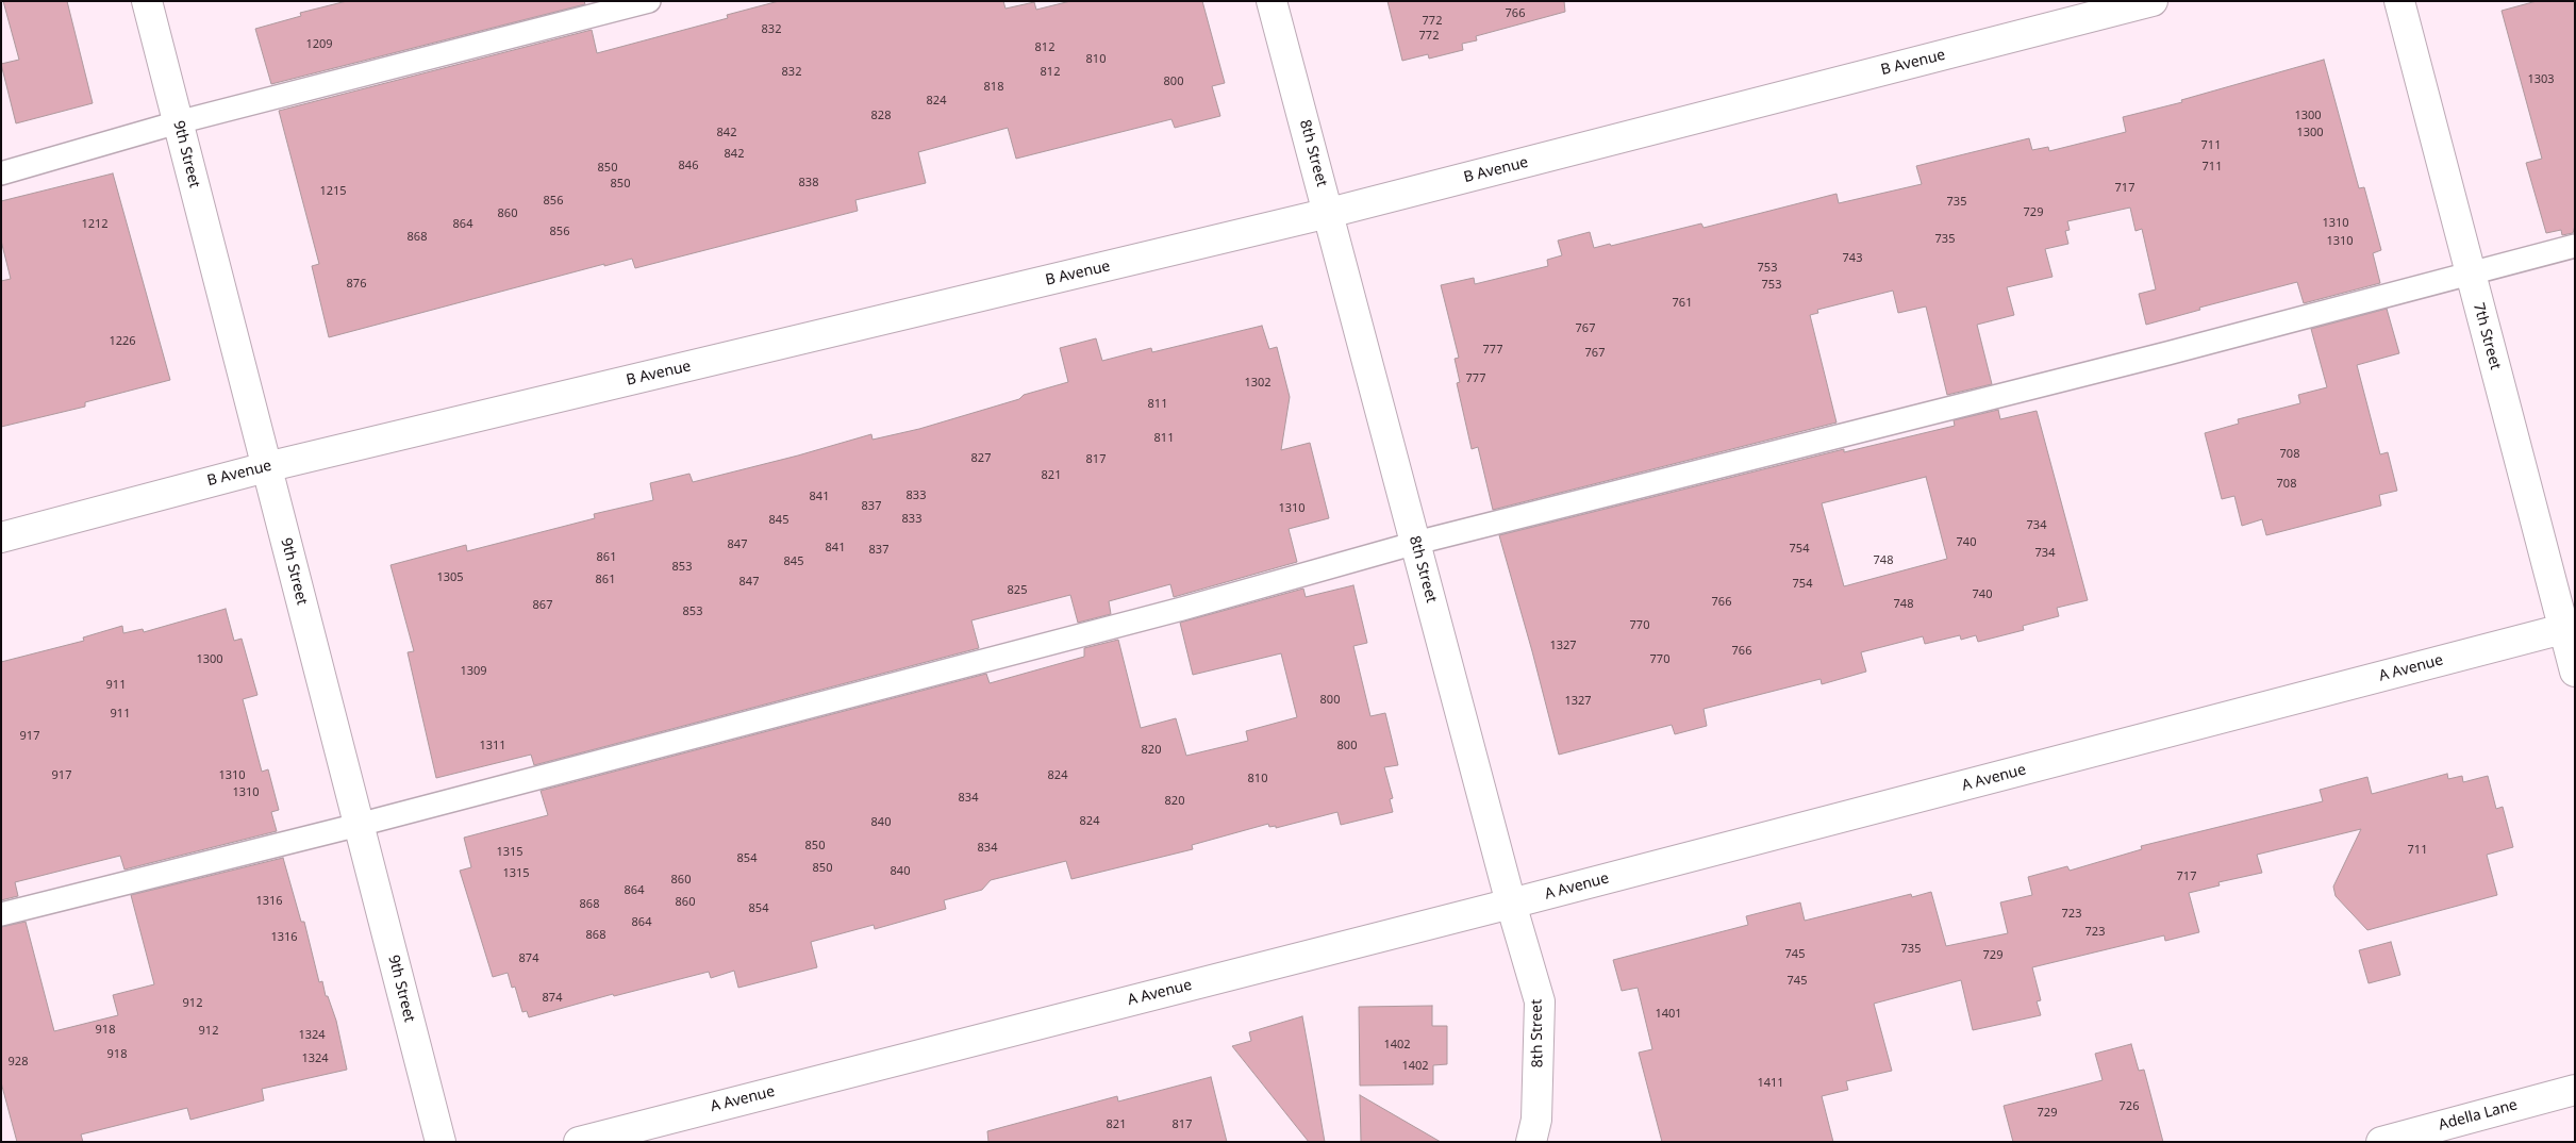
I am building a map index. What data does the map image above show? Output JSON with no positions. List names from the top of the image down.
{
  "streets": {
    "street": [
      "B Avenue",
      "8th Street",
      "9th Street",
      "7th Street",
      "A Avenue",
      "Adella Lane"
    ]
  },
  "crossings": [
    ["B Avenue", "8th Street"],
    ["B Avenue", "9th Street"],
    ["8th Street", "A Avenue"],
    ["7th Street", "A Avenue"]
  ],
  "house_numbers": [
    "766",
    "772",
    "832",
    "772",
    "1209",
    "812",
    "810",
    "832",
    "812",
    "1303",
    "800",
    "818",
    "824",
    "828",
    "1300",
    "842",
    "1300",
    "711",
    "842",
    "846",
    "711",
    "850",
    "838",
    "850",
    "717",
    "1215",
    "856",
    "735",
    "729",
    "860",
    "1310",
    "1212",
    "864",
    "856",
    "868",
    "735",
    "1310",
    "743",
    "753",
    "876",
    "753",
    "761",
    "767",
    "1226",
    "777",
    "767",
    "777",
    "1302",
    "811",
    "811",
    "708",
    "827",
    "817",
    "821",
    "708",
    "833",
    "841",
    "837",
    "1310",
    "833",
    "845",
    "734",
    "740",
    "847",
    "841",
    "754",
    "837",
    "734",
    "861",
    "748",
    "845",
    "853",
    "1305",
    "861",
    "847",
    "754",
    "825",
    "740",
    "766",
    "748",
    "867",
    "853",
    "770",
    "1327",
    "766",
    "1300",
    "770",
    "1309",
    "911",
    "800",
    "1327",
    "911",
    "917",
    "1311",
    "800",
    "820",
    "917",
    "1310",
    "824",
    "810",
    "1310",
    "834",
    "820",
    "824",
    "840",
    "850",
    "834",
    "711",
    "1315",
    "854",
    "850",
    "840",
    "1315",
    "717",
    "860",
    "864",
    "1316",
    "860",
    "868",
    "854",
    "723",
    "864",
    "723",
    "868",
    "1316",
    "735",
    "745",
    "729",
    "874",
    "745",
    "874",
    "912",
    "1401",
    "918",
    "912",
    "1324",
    "1402",
    "918",
    "1324",
    "928",
    "1402",
    "1411",
    "726",
    "729",
    "821",
    "817"
  ]
}
